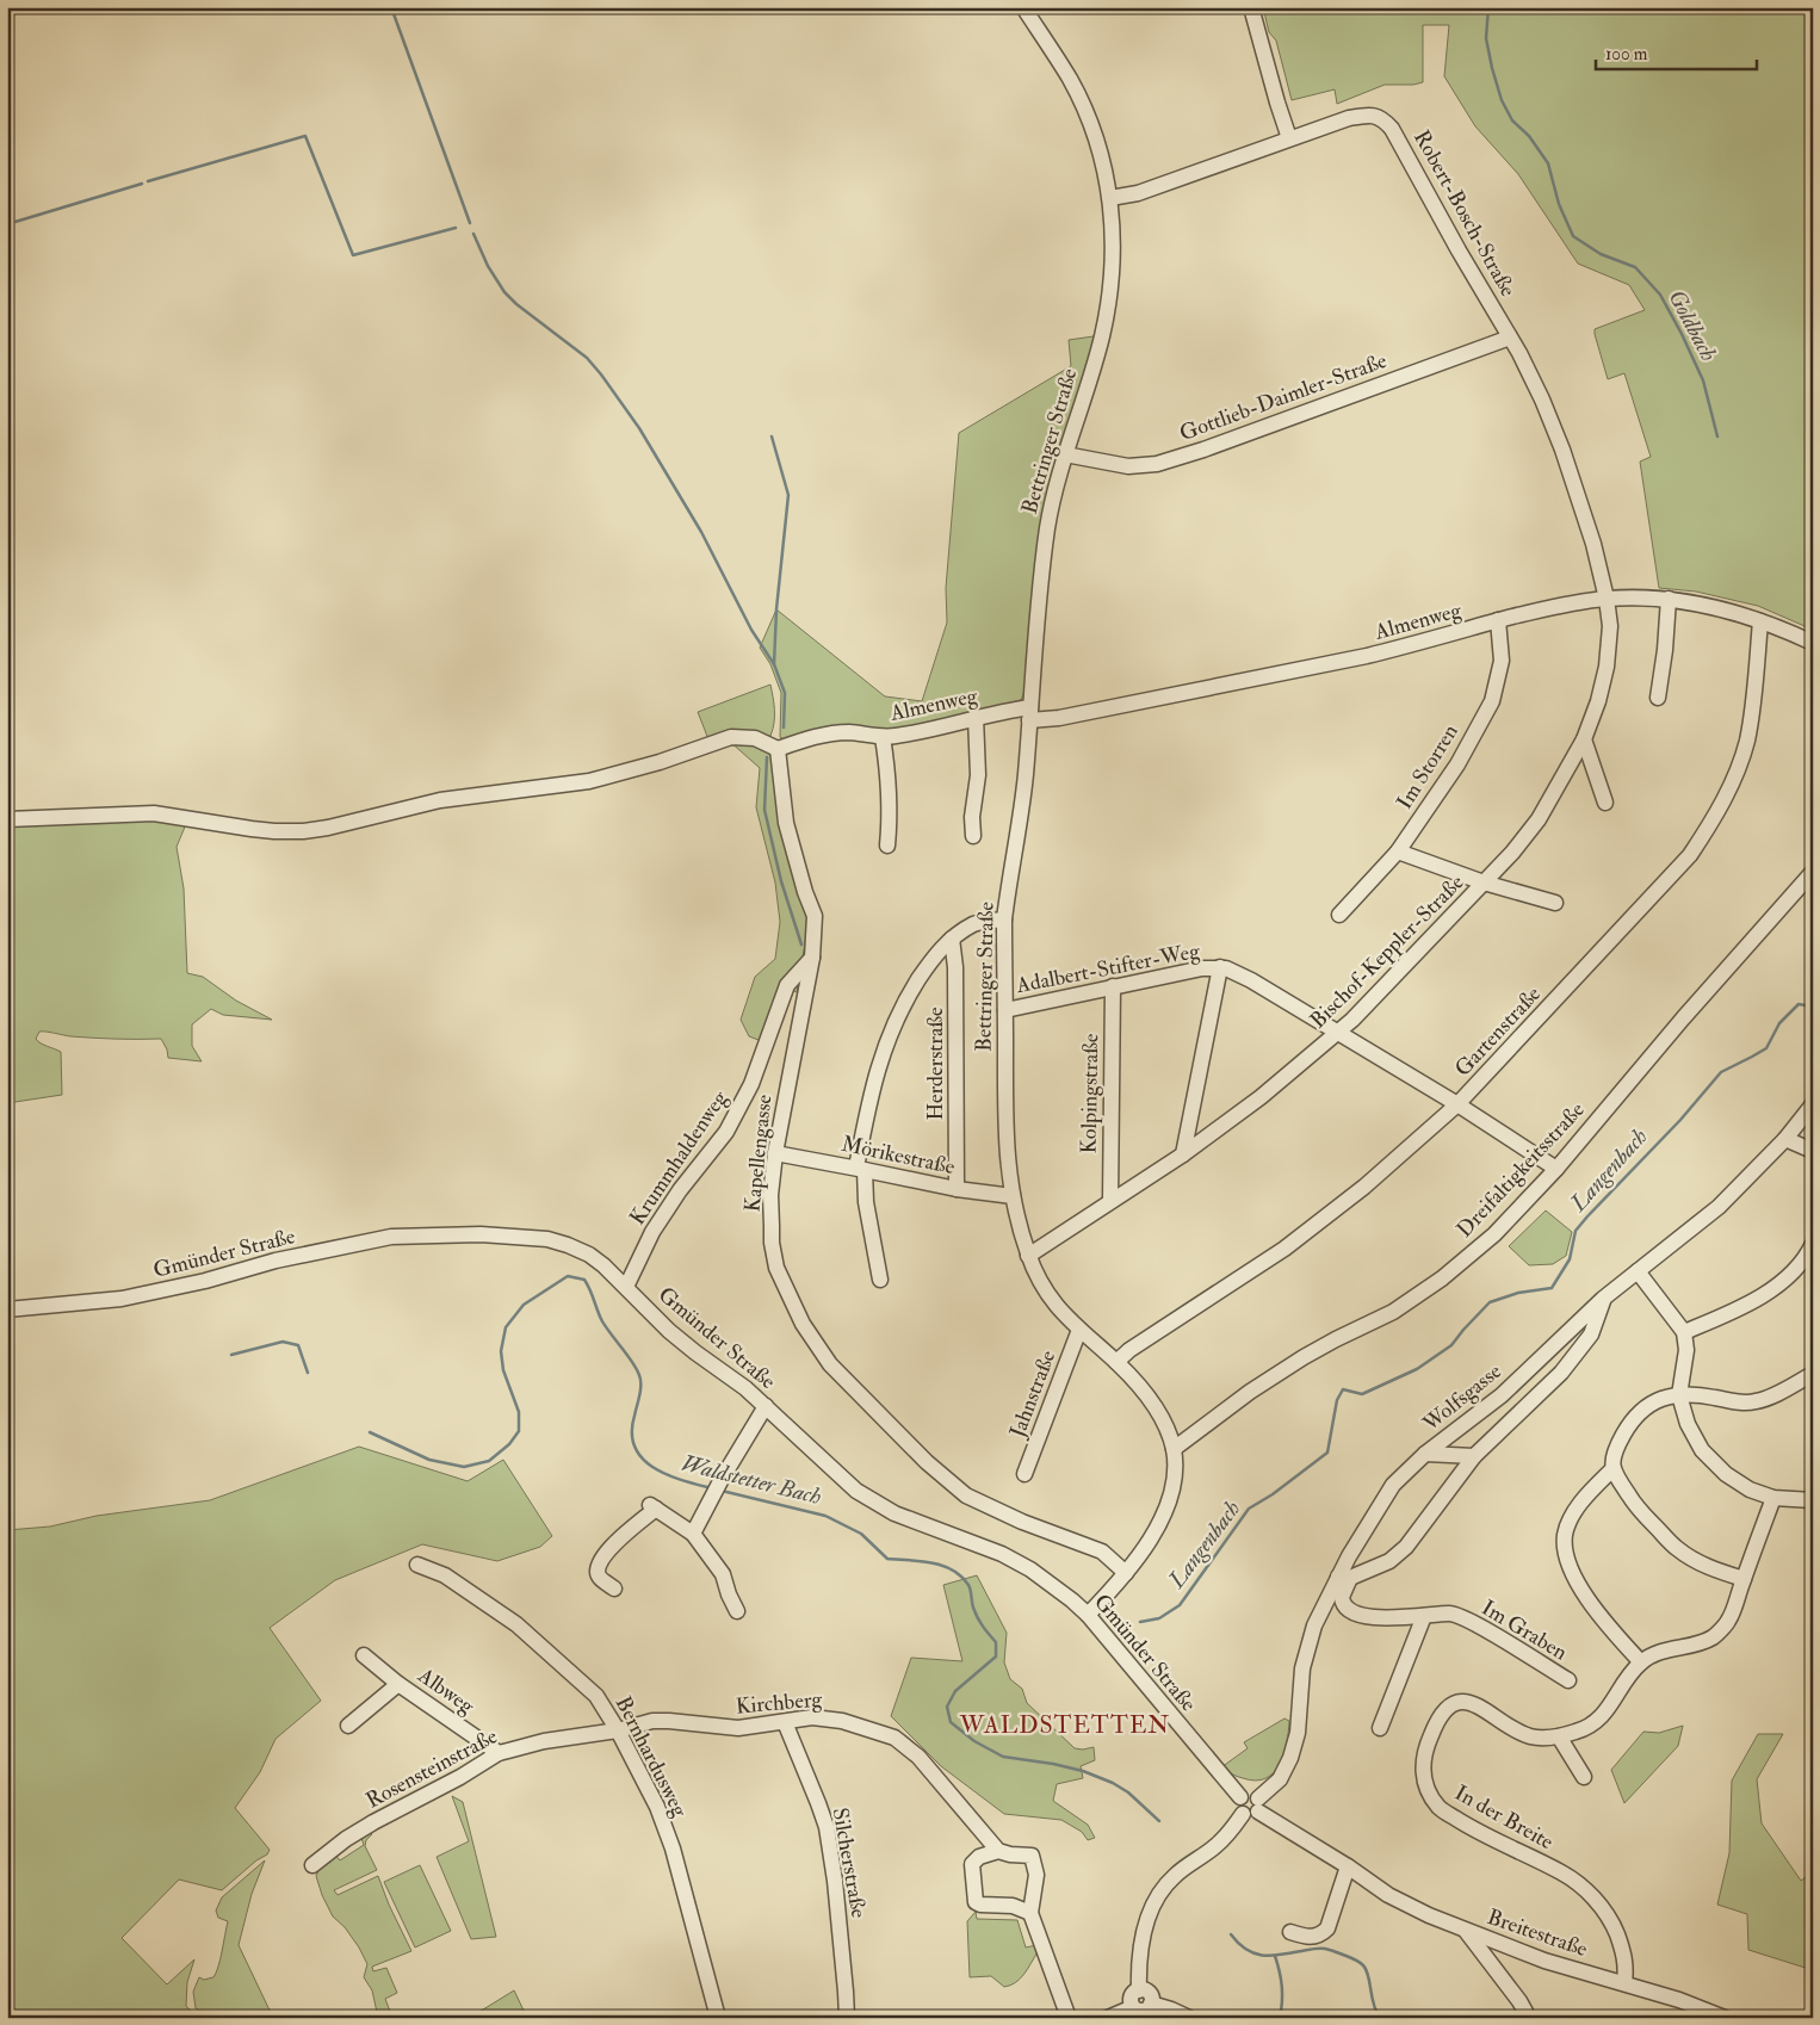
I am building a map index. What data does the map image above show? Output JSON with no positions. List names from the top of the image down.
{
  "streets": {
    "street": [
      "Robert-Bosch-Straße",
      "Gottlieb-Daimler-Straße",
      "Bettringer Straße",
      "Almenweg",
      "Im Storren",
      "Bischof-Keppler-Straße",
      "Adalbert-Stifter-Weg",
      "Gartenstraße",
      "Herderstraße",
      "Kolpingstraße",
      "Kapellengasse",
      "Mörikestraße",
      "Krummhaldenweg",
      "Dreifaltigkeitsstraße",
      "Gmünder Straße",
      "Jahnstraße",
      "Wolfsgasse",
      "Im Graben",
      "Albweg",
      "Kirchberg",
      "Bernhardusweg",
      "Rosensteinstraße",
      "In der Breite",
      "Silcherstraße",
      "Breitestraße"
    ]
  },
  "crossings": [
    ["Robert-Bosch-Straße", "Gottlieb-Daimler-Straße"],
    ["Robert-Bosch-Straße", "Bettringer Straße"],
    ["Robert-Bosch-Straße", "Almenweg"],
    ["Robert-Bosch-Straße", "Bischof-Keppler-Straße"],
    ["Gottlieb-Daimler-Straße", "Bettringer Straße"],
    ["Bettringer Straße", "Almenweg"],
    ["Bettringer Straße", "Bischof-Keppler-Straße"],
    ["Bettringer Straße", "Adalbert-Stifter-Weg"],
    ["Bettringer Straße", "Gartenstraße"],
    ["Bettringer Straße", "Kapellengasse"],
    ["Bettringer Straße", "Mörikestraße"],
    ["Bettringer Straße", "Dreifaltigkeitsstraße"],
    ["Bettringer Straße", "Gmünder Straße"],
    ["Bettringer Straße", "Jahnstraße"],
    ["Almenweg", "Im Storren"],
    ["Almenweg", "Bischof-Keppler-Straße"],
    ["Almenweg", "Gartenstraße"],
    ["Almenweg", "Kapellengasse"],
    ["Bischof-Keppler-Straße", "Kolpingstraße"],
    ["Adalbert-Stifter-Weg", "Kolpingstraße"],
    ["Herderstraße", "Mörikestraße"],
    ["Kapellengasse", "Mörikestraße"],
    ["Kapellengasse", "Krummhaldenweg"],
    ["Krummhaldenweg", "Gmünder Straße"],
    ["Gmünder Straße", "Wolfsgasse"],
    ["Gmünder Straße", "Breitestraße"],
    ["Wolfsgasse", "Im Graben"],
    ["Wolfsgasse", "Breitestraße"],
    ["Albweg", "Rosensteinstraße"],
    ["Kirchberg", "Bernhardusweg"],
    ["Kirchberg", "Rosensteinstraße"],
    ["Kirchberg", "Silcherstraße"],
    ["Bernhardusweg", "Rosensteinstraße"],
    ["In der Breite", "Breitestraße"]
  ],
  "districts": ["WALDSTETTEN"],
  "water": ["Goldbach", "Langenbach", "Waldstetter Bach"],
  "scale_bar": "100 m"
}
